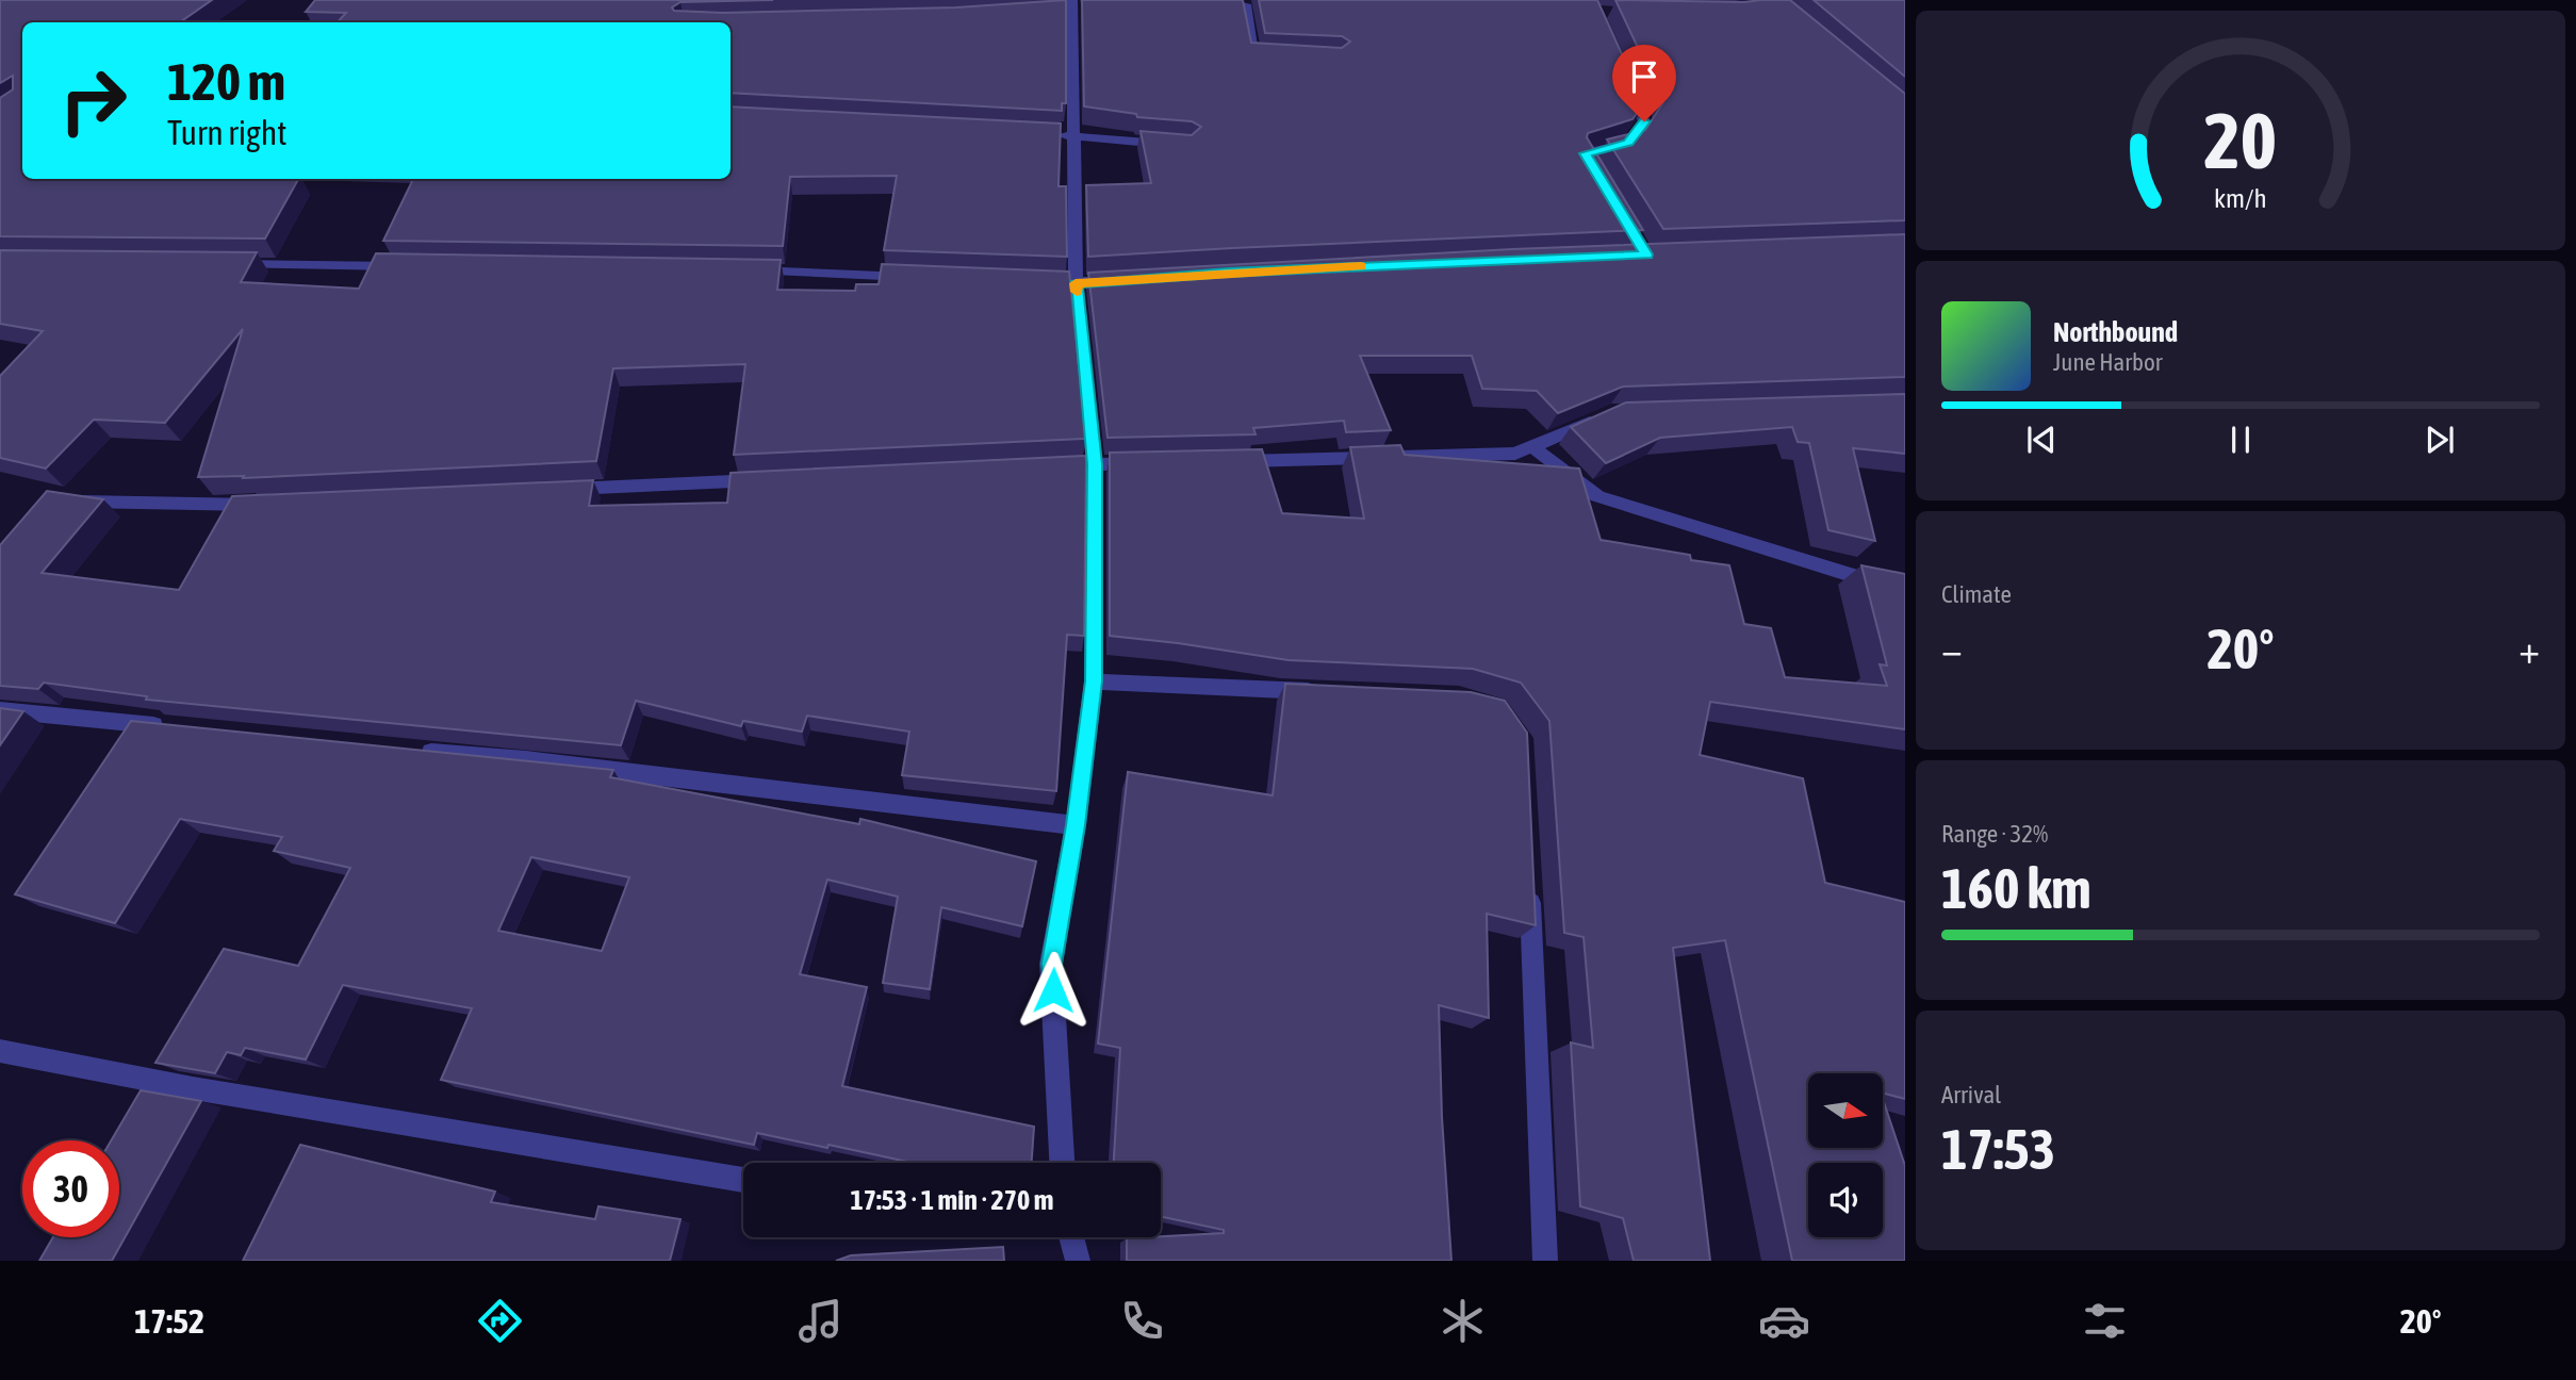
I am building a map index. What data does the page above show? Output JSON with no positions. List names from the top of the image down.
{
  "north": "right",
  "page": {
    "turn": ["120 m", "Turn right"],
    "song": ["Northbound", "June Harbor"],
    "tile": [
      "Climate",
      ["Range · 32%", "160 km"],
      ["Arrival", "17:53"]
    ],
    "heat": ["−", "20°", "+"],
    "limit": "30",
    "trip": "17:53 · 1 min · 270 m",
    "tabs": ["17:52", "20°"],
    "gauge": ["20", "km/h"]
  }
}
